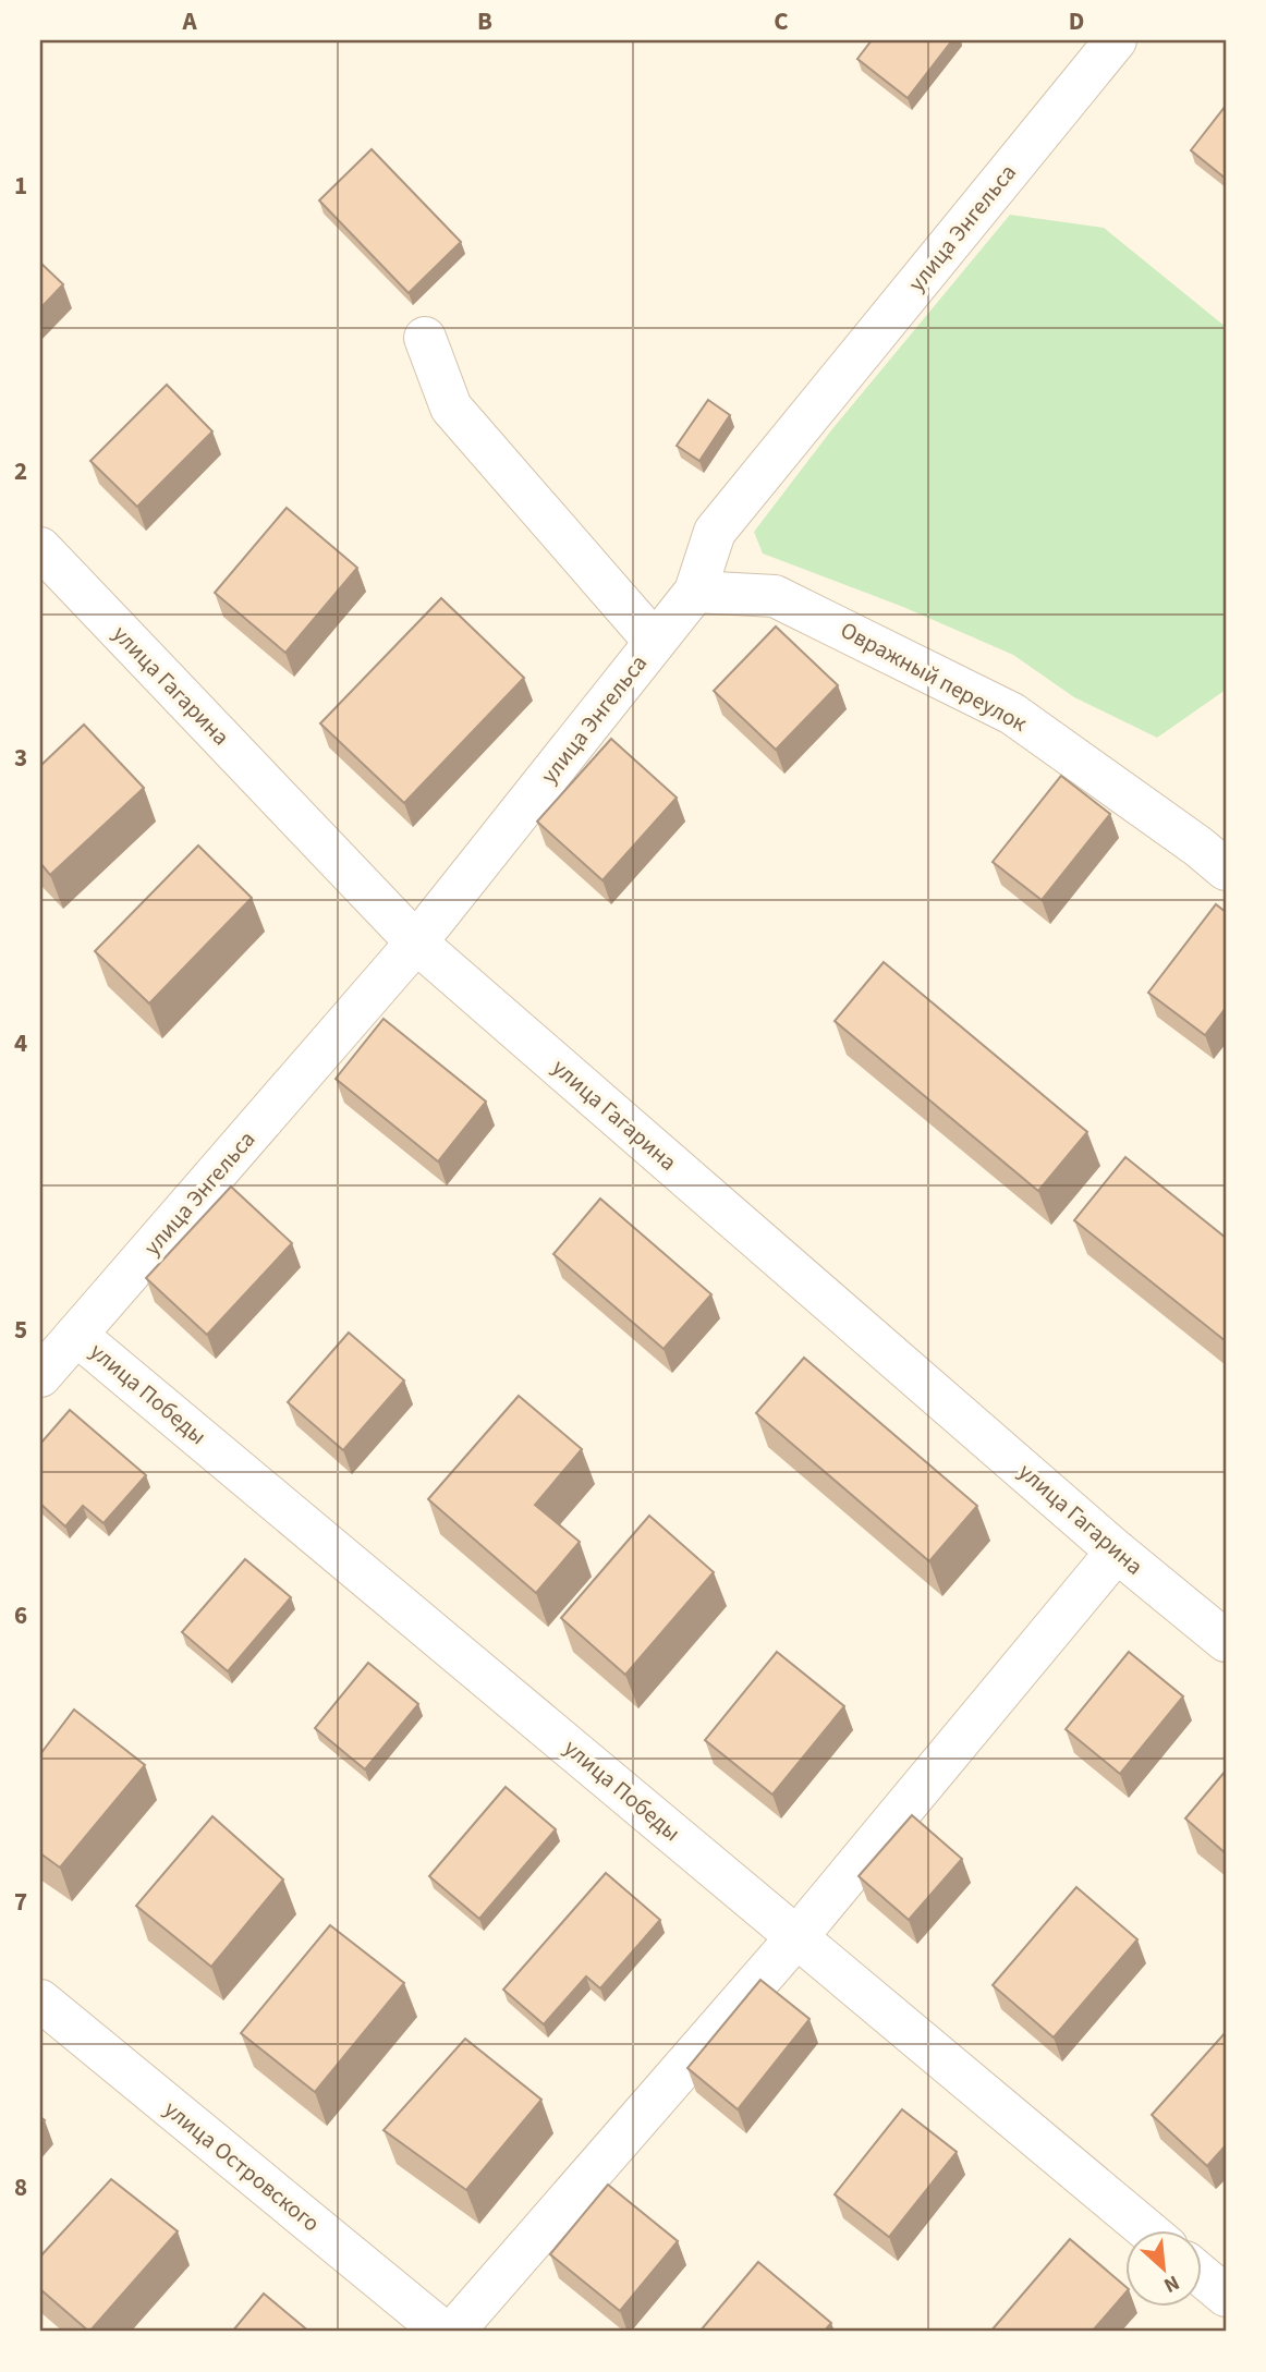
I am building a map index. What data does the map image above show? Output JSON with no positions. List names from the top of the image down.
{
  "streets": {
    "street": [
      "улица Энгельса",
      "Овражный переулок",
      "улица Гагарина",
      "улица Победы",
      "улица Островского"
    ]
  },
  "crossings": [
    ["улица Энгельса", "Овражный переулок"],
    ["улица Энгельса", "улица Гагарина"],
    ["улица Энгельса", "улица Победы"]
  ],
  "north": "bottom right",
  "grid": {
    "columns": [
      "A",
      "B",
      "C",
      "D"
    ],
    "rows": [
      "1",
      "2",
      "3",
      "4",
      "5",
      "6",
      "7",
      "8"
    ]
  }
}
